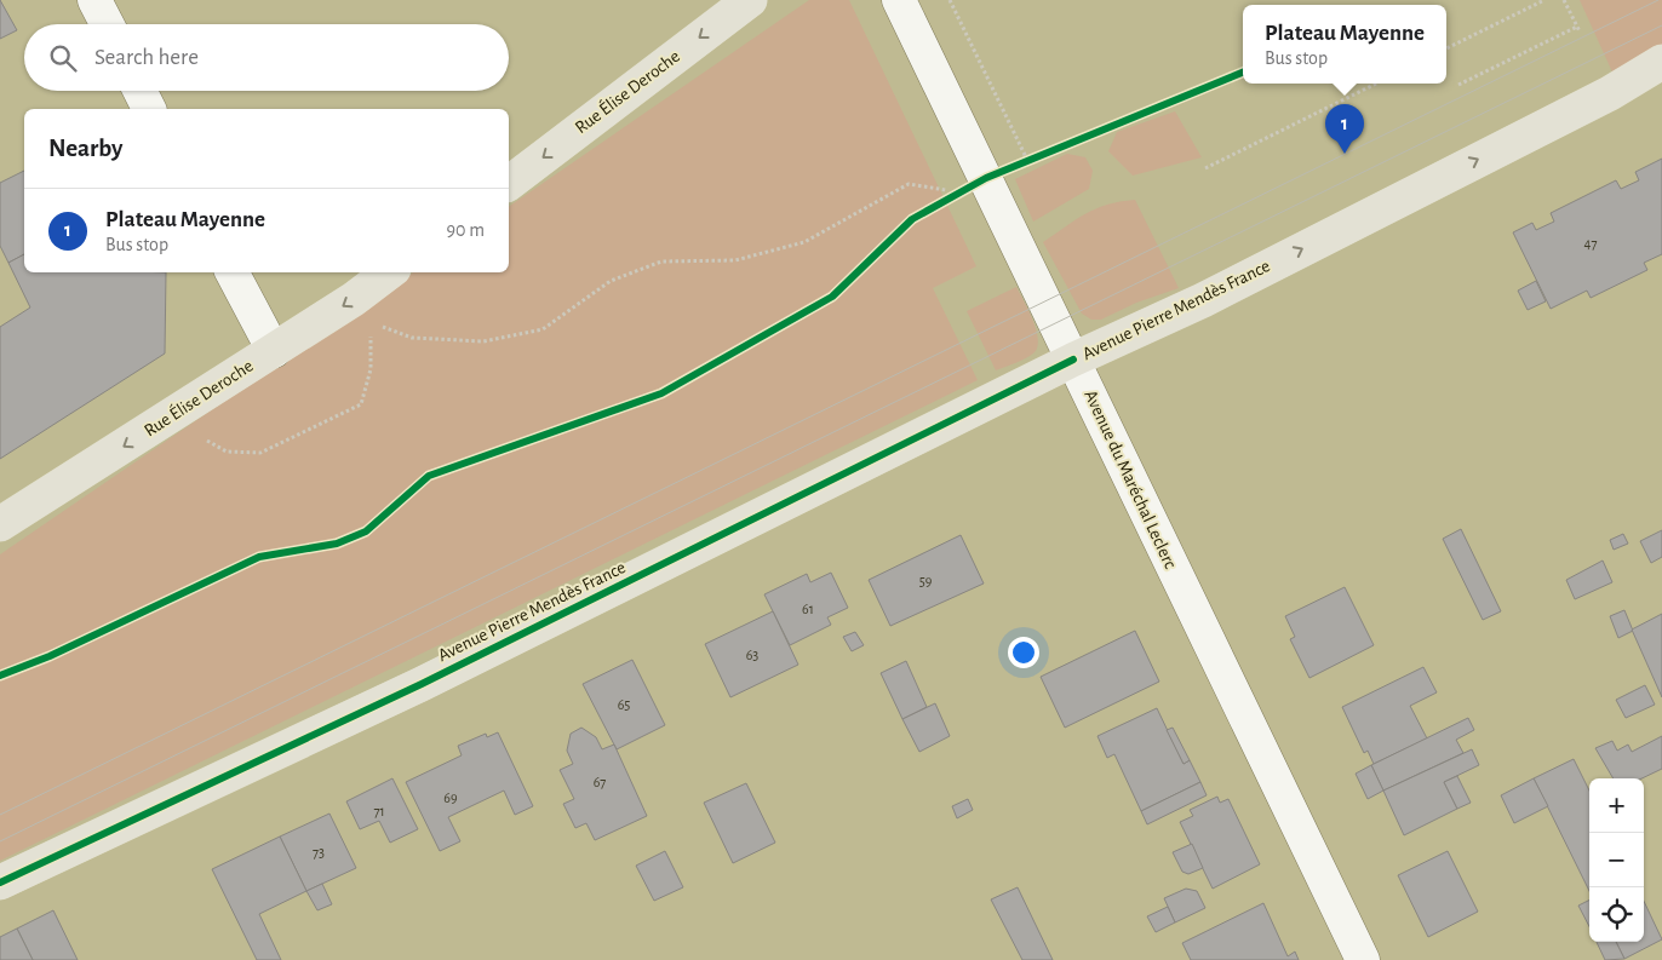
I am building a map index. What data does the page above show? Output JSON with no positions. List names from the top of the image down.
{
  "streets": {
    "main road": ["Rue Élise Deroche", "Avenue Pierre Mendès France"],
    "street": ["Avenue du Maréchal Leclerc"]
  },
  "crossings": [
    ["Avenue Pierre Mendès France", "Avenue du Maréchal Leclerc"]
  ],
  "one_way": ["Rue Élise Deroche", "Avenue Pierre Mendès France"],
  "house_numbers": [
    "47",
    "59",
    "61",
    "63",
    "65",
    "67",
    "69",
    "71",
    "73"
  ],
  "page": {
    "popup": ["Plateau Mayenne", "Bus stop"],
    "search": "Search here",
    "pins": "1",
    "heading": "Nearby",
    "list": [
      {
        "mark": "1",
        "name": "Plateau Mayenne",
        "note": "Bus stop",
        "value": "90 m"
      }
    ],
    "map_buttons": ["+", "−"]
  }
}
